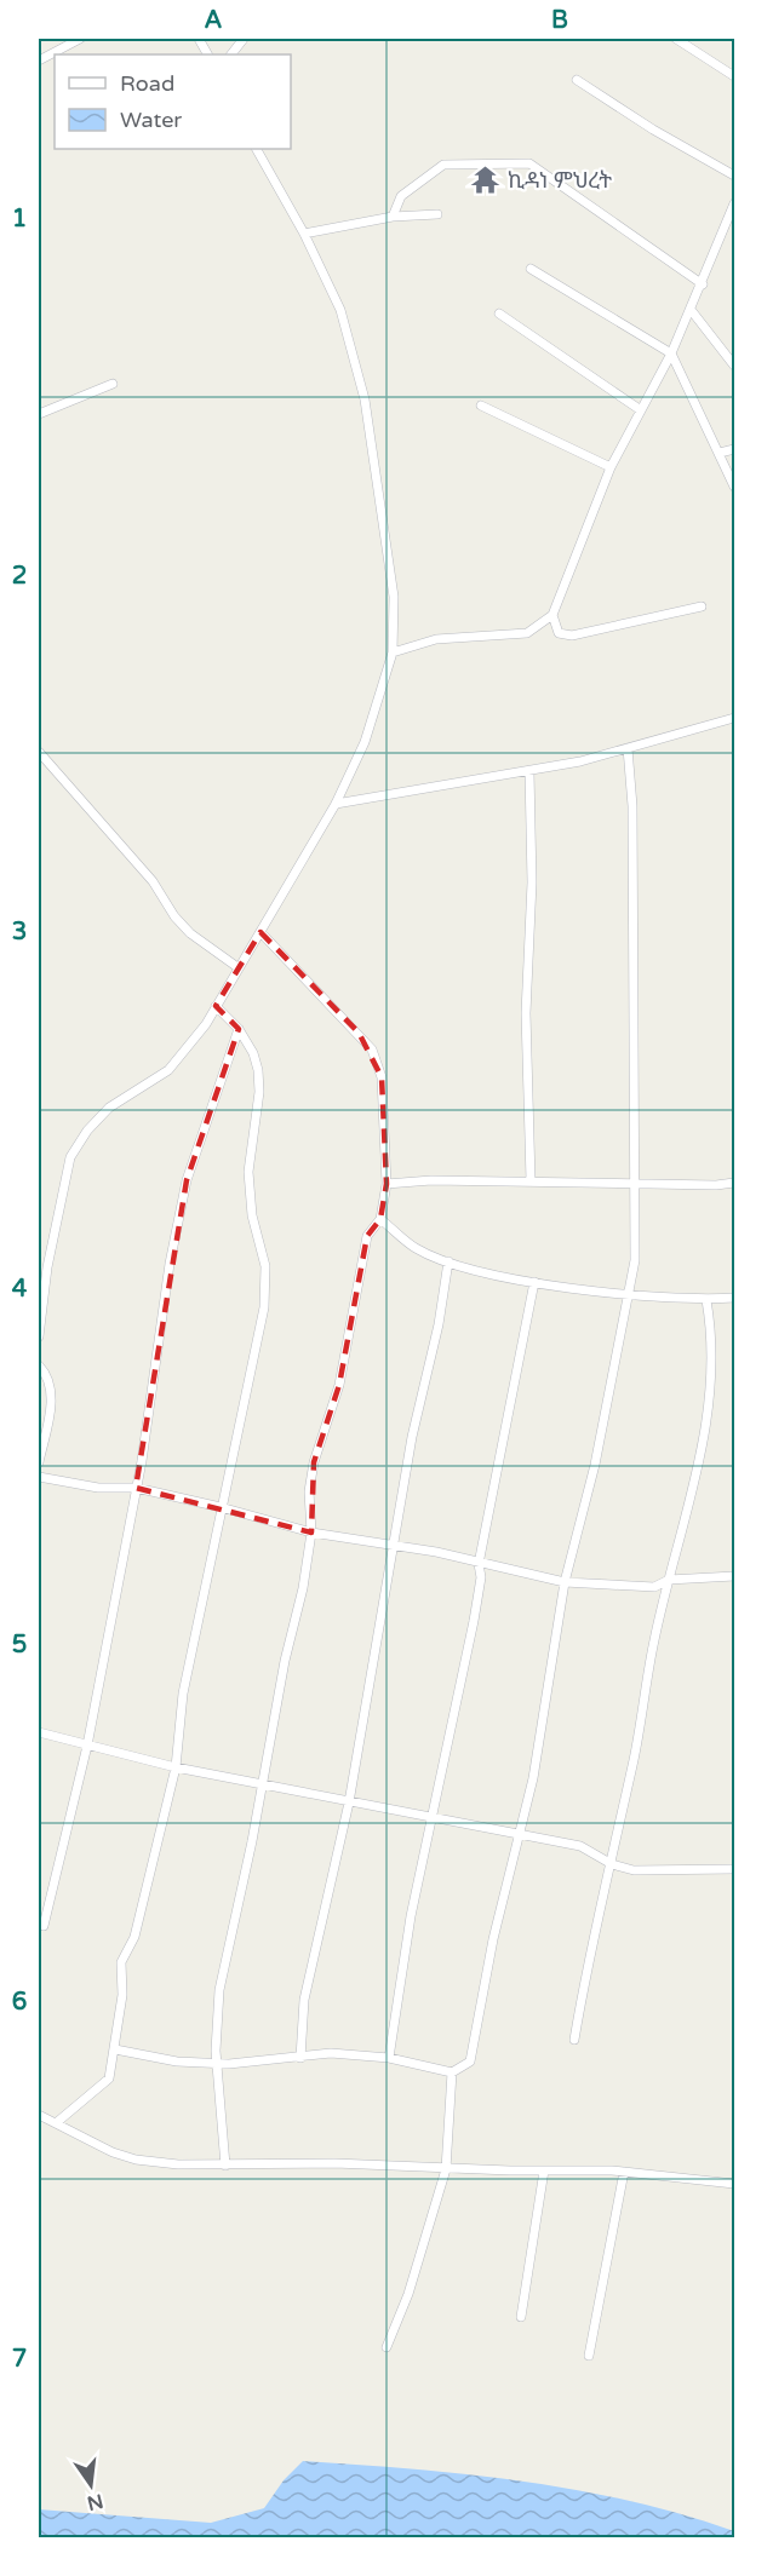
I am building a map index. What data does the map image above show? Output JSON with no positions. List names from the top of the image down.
{
  "places": {
    "temple": ["ኪዳነ ምህረት"]
  },
  "legend": ["Road", "Water"],
  "north": "bottom",
  "grid": {
    "columns": ["A", "B"],
    "rows": [
      "1",
      "2",
      "3",
      "4",
      "5",
      "6",
      "7"
    ]
  }
}
